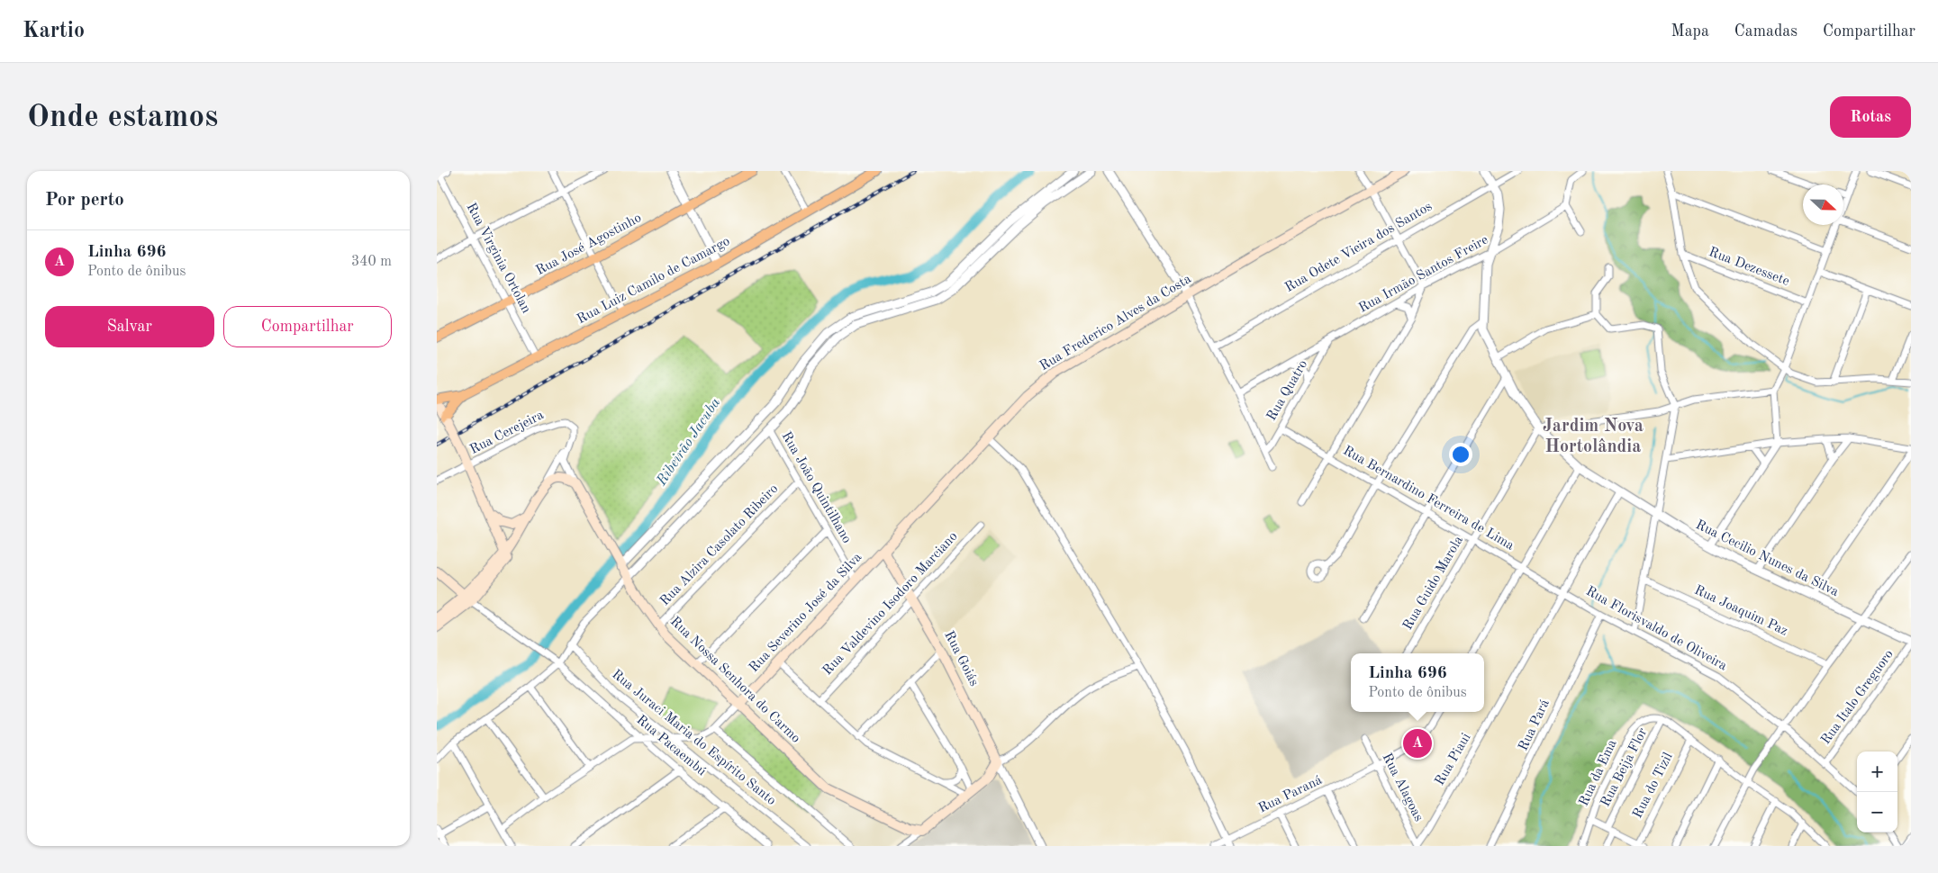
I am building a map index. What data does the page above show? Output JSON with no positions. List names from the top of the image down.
{
  "streets": {
    "main road": [
      "Rua José Agostinho",
      "Rua Luiz Camilo de Camargo",
      "Rua Frederico Alves da Costa",
      "Rua Severino José da Silva",
      "Rua Goiás",
      "Rua Nossa Senhora do Carmo"
    ],
    "street": [
      "Rua Odete Vieira dos Santos",
      "Rua Virginia Ortolan",
      "Rua Dezessete",
      "Rua Irmão Santos Freire",
      "Rua Quatro",
      "Rua Cerejeira",
      "Rua João Quintilhano",
      "Rua Bernardino Ferreira de Lima",
      "Rua Alzira Casolato Ribeiro",
      "Rua Cecilio Nunes da Silva",
      "Rua Guido Marola",
      "Rua Valdevino Isodoro Marciano",
      "Rua Joaquim Paz",
      "Rua Florisvaldo de Oliveira",
      "Rua Italo Greguoro",
      "Rua Pará",
      "Rua Juraci Maria do Espírito Santo",
      "Rua Pacaembú",
      "Rua Piaui",
      "Rua Beija Flor",
      "Rua da Ema",
      "Rua do Tizil",
      "Rua Alagoas",
      "Rua Paraná"
    ]
  },
  "crossings": [
    ["Rua José Agostinho", "Rua Virginia Ortolan"],
    ["Rua Odete Vieira dos Santos", "Rua Cecilio Nunes da Silva"],
    ["Rua Virginia Ortolan", "Rua Luiz Camilo de Camargo"],
    ["Rua Irmão Santos Freire", "Rua Quatro"],
    ["Rua Irmão Santos Freire", "Rua Cecilio Nunes da Silva"],
    ["Rua Frederico Alves da Costa", "Rua Severino José da Silva"],
    ["Rua Frederico Alves da Costa", "Rua Goiás"],
    ["Rua Quatro", "Rua Bernardino Ferreira de Lima"],
    ["Rua Cerejeira", "Rua Nossa Senhora do Carmo"],
    ["Rua João Quintilhano", "Rua Alzira Casolato Ribeiro"],
    ["Rua João Quintilhano", "Rua Severino José da Silva"],
    ["Rua Bernardino Ferreira de Lima", "Rua Guido Marola"],
    ["Rua Bernardino Ferreira de Lima", "Rua Florisvaldo de Oliveira"],
    ["Rua Bernardino Ferreira de Lima", "Rua Piaui"],
    ["Rua Alzira Casolato Ribeiro", "Rua Nossa Senhora do Carmo"],
    ["Rua Cecilio Nunes da Silva", "Rua Guido Marola"],
    ["Rua Cecilio Nunes da Silva", "Rua Italo Greguoro"],
    ["Rua Cecilio Nunes da Silva", "Rua Piaui"],
    ["Rua Valdevino Isodoro Marciano", "Rua Goiás"],
    ["Rua Severino José da Silva", "Rua Goiás"],
    ["Rua Severino José da Silva", "Rua Nossa Senhora do Carmo"],
    ["Rua Severino José da Silva", "Rua Juraci Maria do Espírito Santo"],
    ["Rua Severino José da Silva", "Rua Pacaembú"],
    ["Rua Florisvaldo de Oliveira", "Rua Italo Greguoro"],
    ["Rua Florisvaldo de Oliveira", "Rua Pará"],
    ["Rua Florisvaldo de Oliveira", "Rua Piaui"],
    ["Rua Piaui", "Rua Alagoas"],
    ["Rua Beija Flor", "Rua da Ema"],
    ["Rua Alagoas", "Rua Paraná"]
  ],
  "districts": ["Jardim Nova Hortolândia"],
  "water": ["Ribeirão Jacuba"],
  "north": "right",
  "page": {
    "header": "Kartio",
    "nav": ["Mapa", "Camadas", "Compartilhar"],
    "buttons": [
      "Rotas",
      ["Salvar", "Compartilhar"]
    ],
    "title": "Onde estamos",
    "heading": "Por perto",
    "list": [
      {
        "mark": "A",
        "name": "Linha 696",
        "note": "Ponto de ônibus",
        "value": "340 m"
      }
    ],
    "popup": ["Linha 696", "Ponto de ônibus"],
    "pins": "A",
    "map_buttons": ["+", "−"]
  }
}
